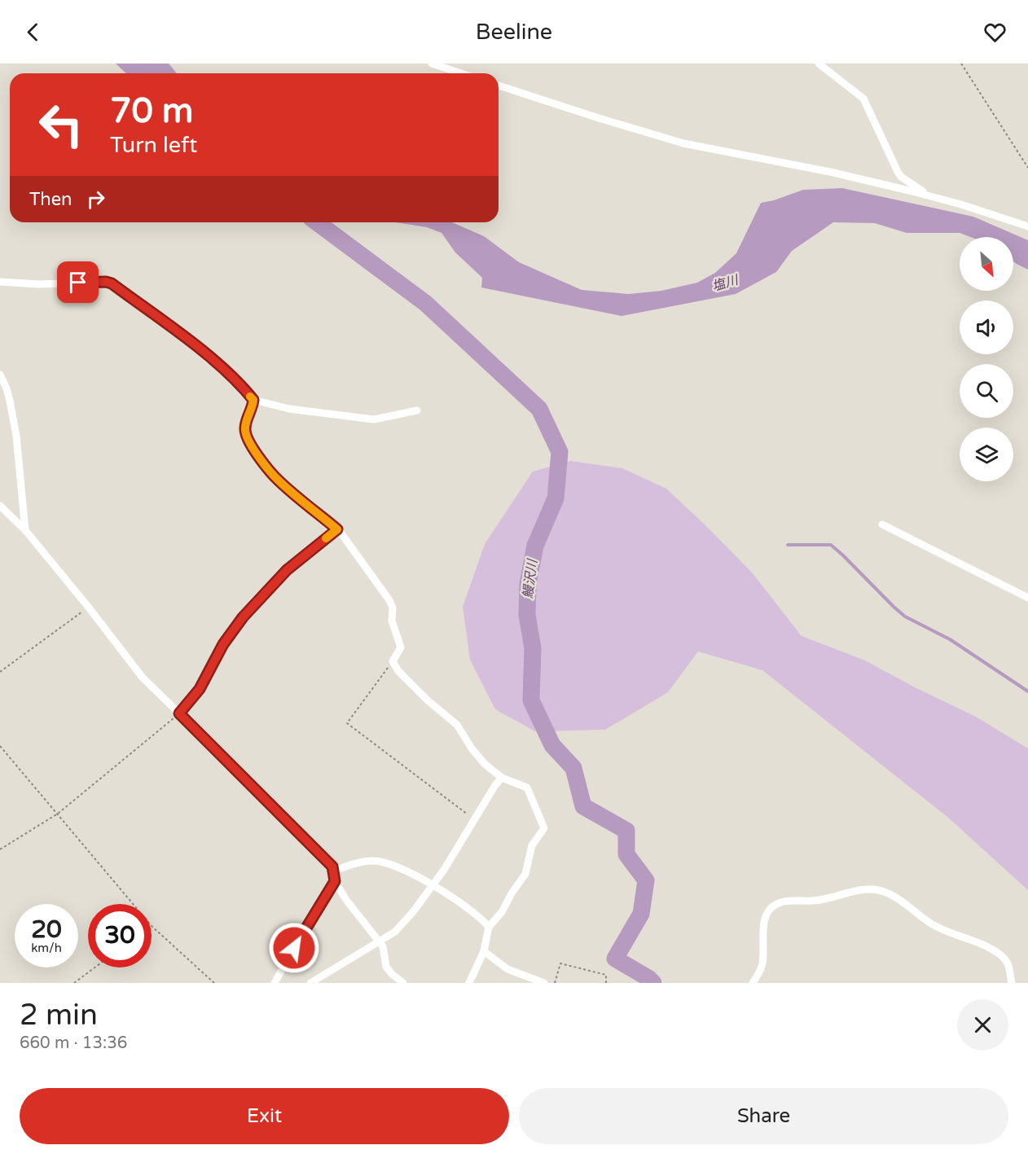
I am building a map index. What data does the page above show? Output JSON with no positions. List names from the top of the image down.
{
  "water": ["塩川", "鰻沢川"],
  "north": "bottom right",
  "page": {
    "header": "Beeline",
    "turn": ["70 m", "Turn left"],
    "then": "Then",
    "speed": "20 km/h",
    "limit": "30",
    "heading": ["2 min", "660 m · 13:36"],
    "buttons": ["Exit", "Share"]
  }
}
